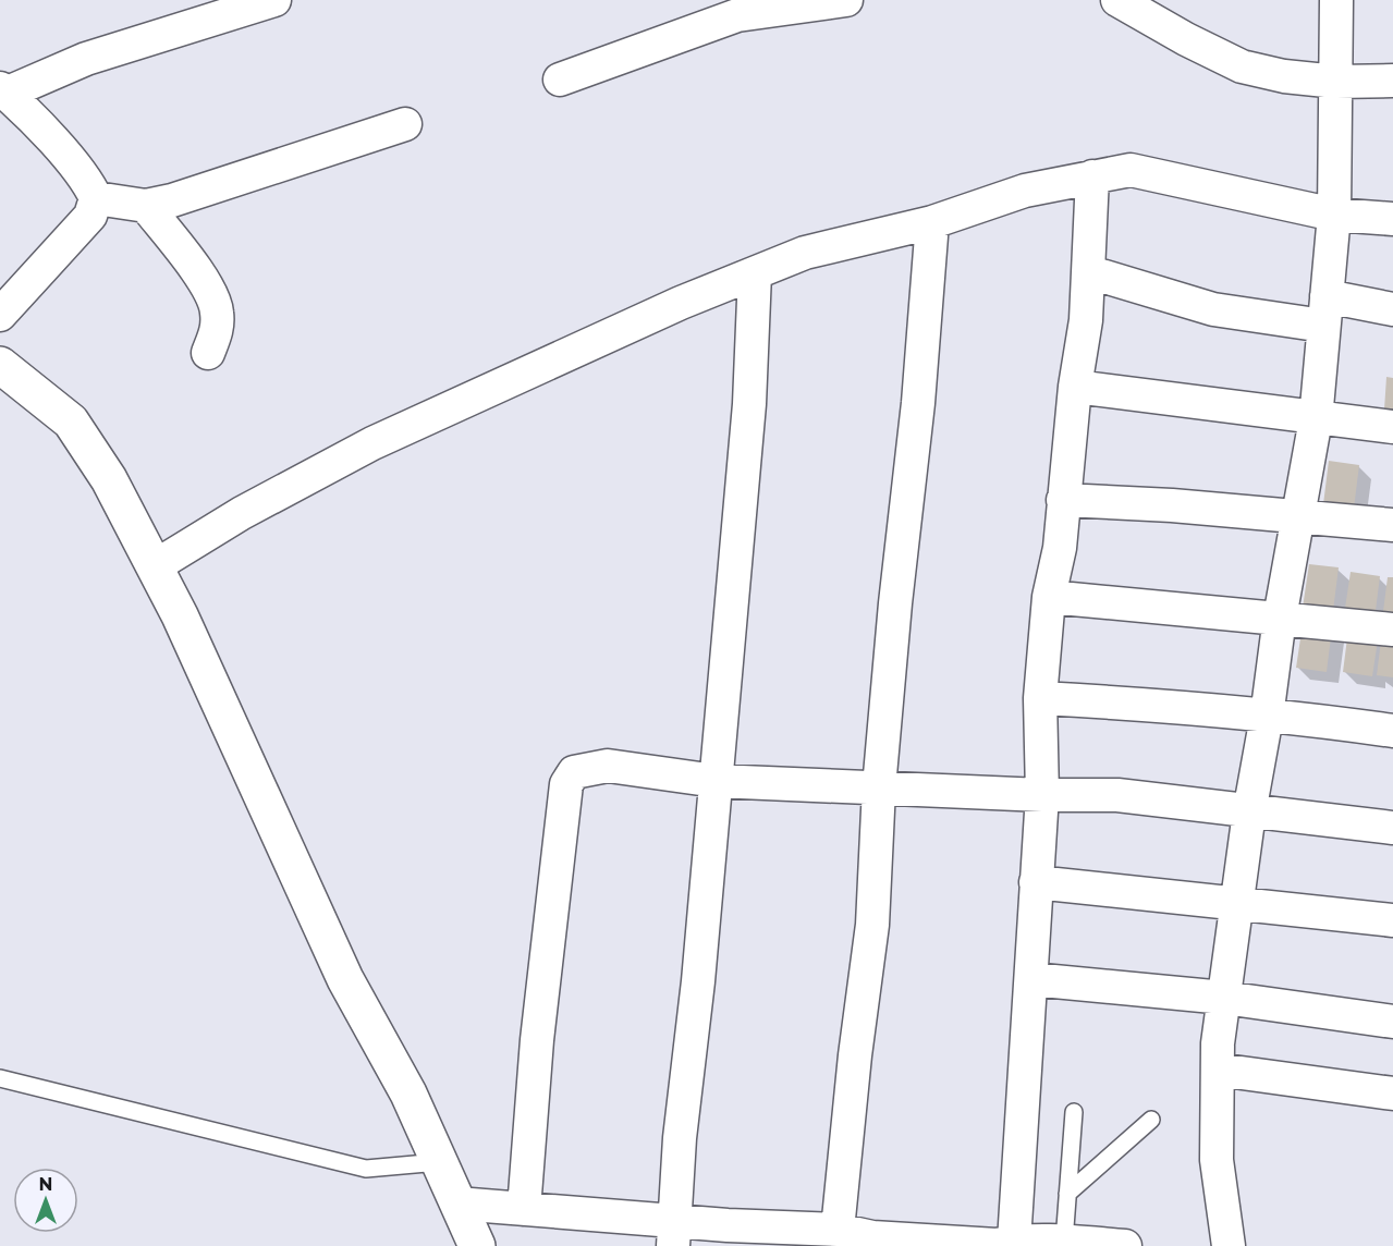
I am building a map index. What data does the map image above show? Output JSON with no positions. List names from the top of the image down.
{
  "north": "top"
}
